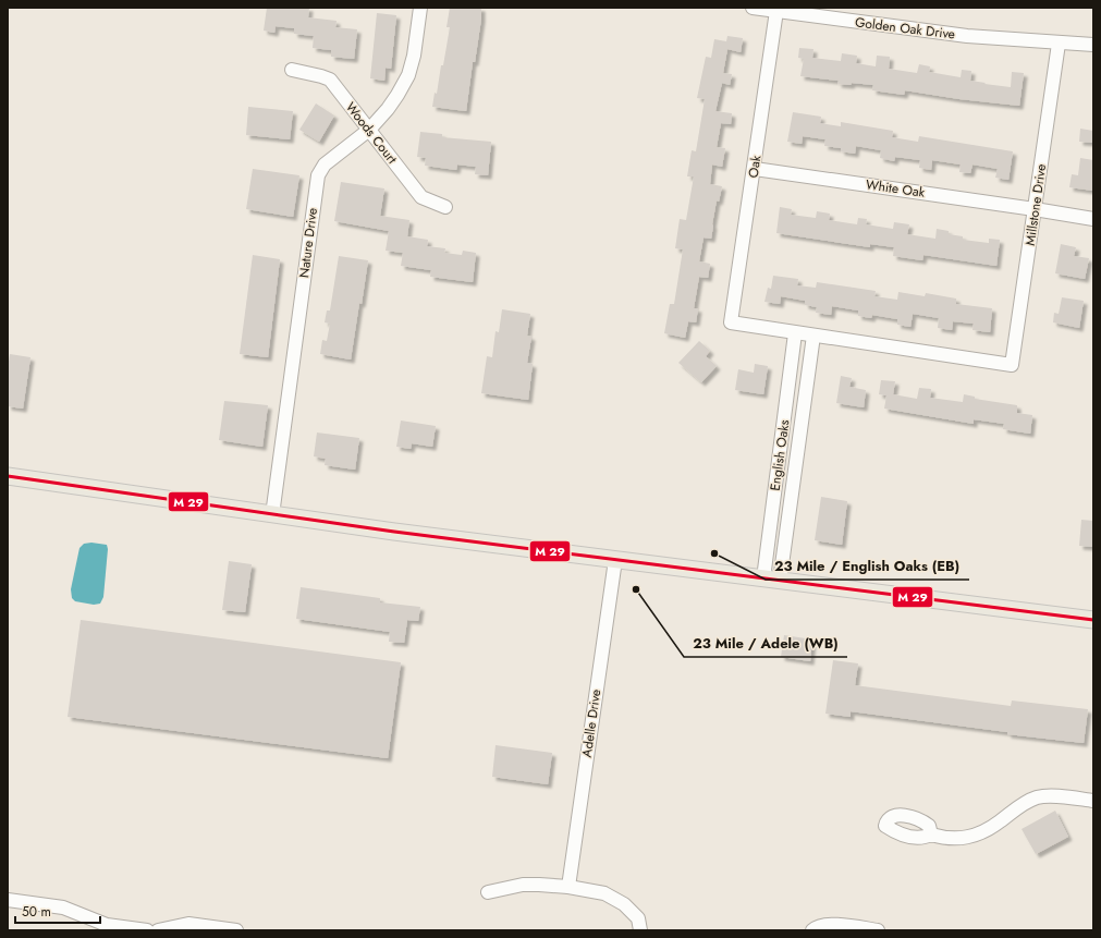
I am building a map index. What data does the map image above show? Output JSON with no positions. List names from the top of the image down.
{
  "streets": {
    "street": [
      "Golden Oak Drive",
      "Woods Court",
      "Oak",
      "White Oak",
      "Millstone Drive",
      "Nature Drive",
      "English Oaks",
      "Adelle Drive"
    ]
  },
  "crossings": [
    ["Golden Oak Drive", "Oak"],
    ["Golden Oak Drive", "Millstone Drive"],
    ["Woods Court", "Nature Drive"],
    ["Oak", "White Oak"],
    ["Oak", "English Oaks"],
    ["White Oak", "Millstone Drive"],
    ["Millstone Drive", "English Oaks"]
  ],
  "places": ["23 Mile / English Oaks (EB)", "23 Mile / Adele (WB)"],
  "scale_bar": "50 m"
}
